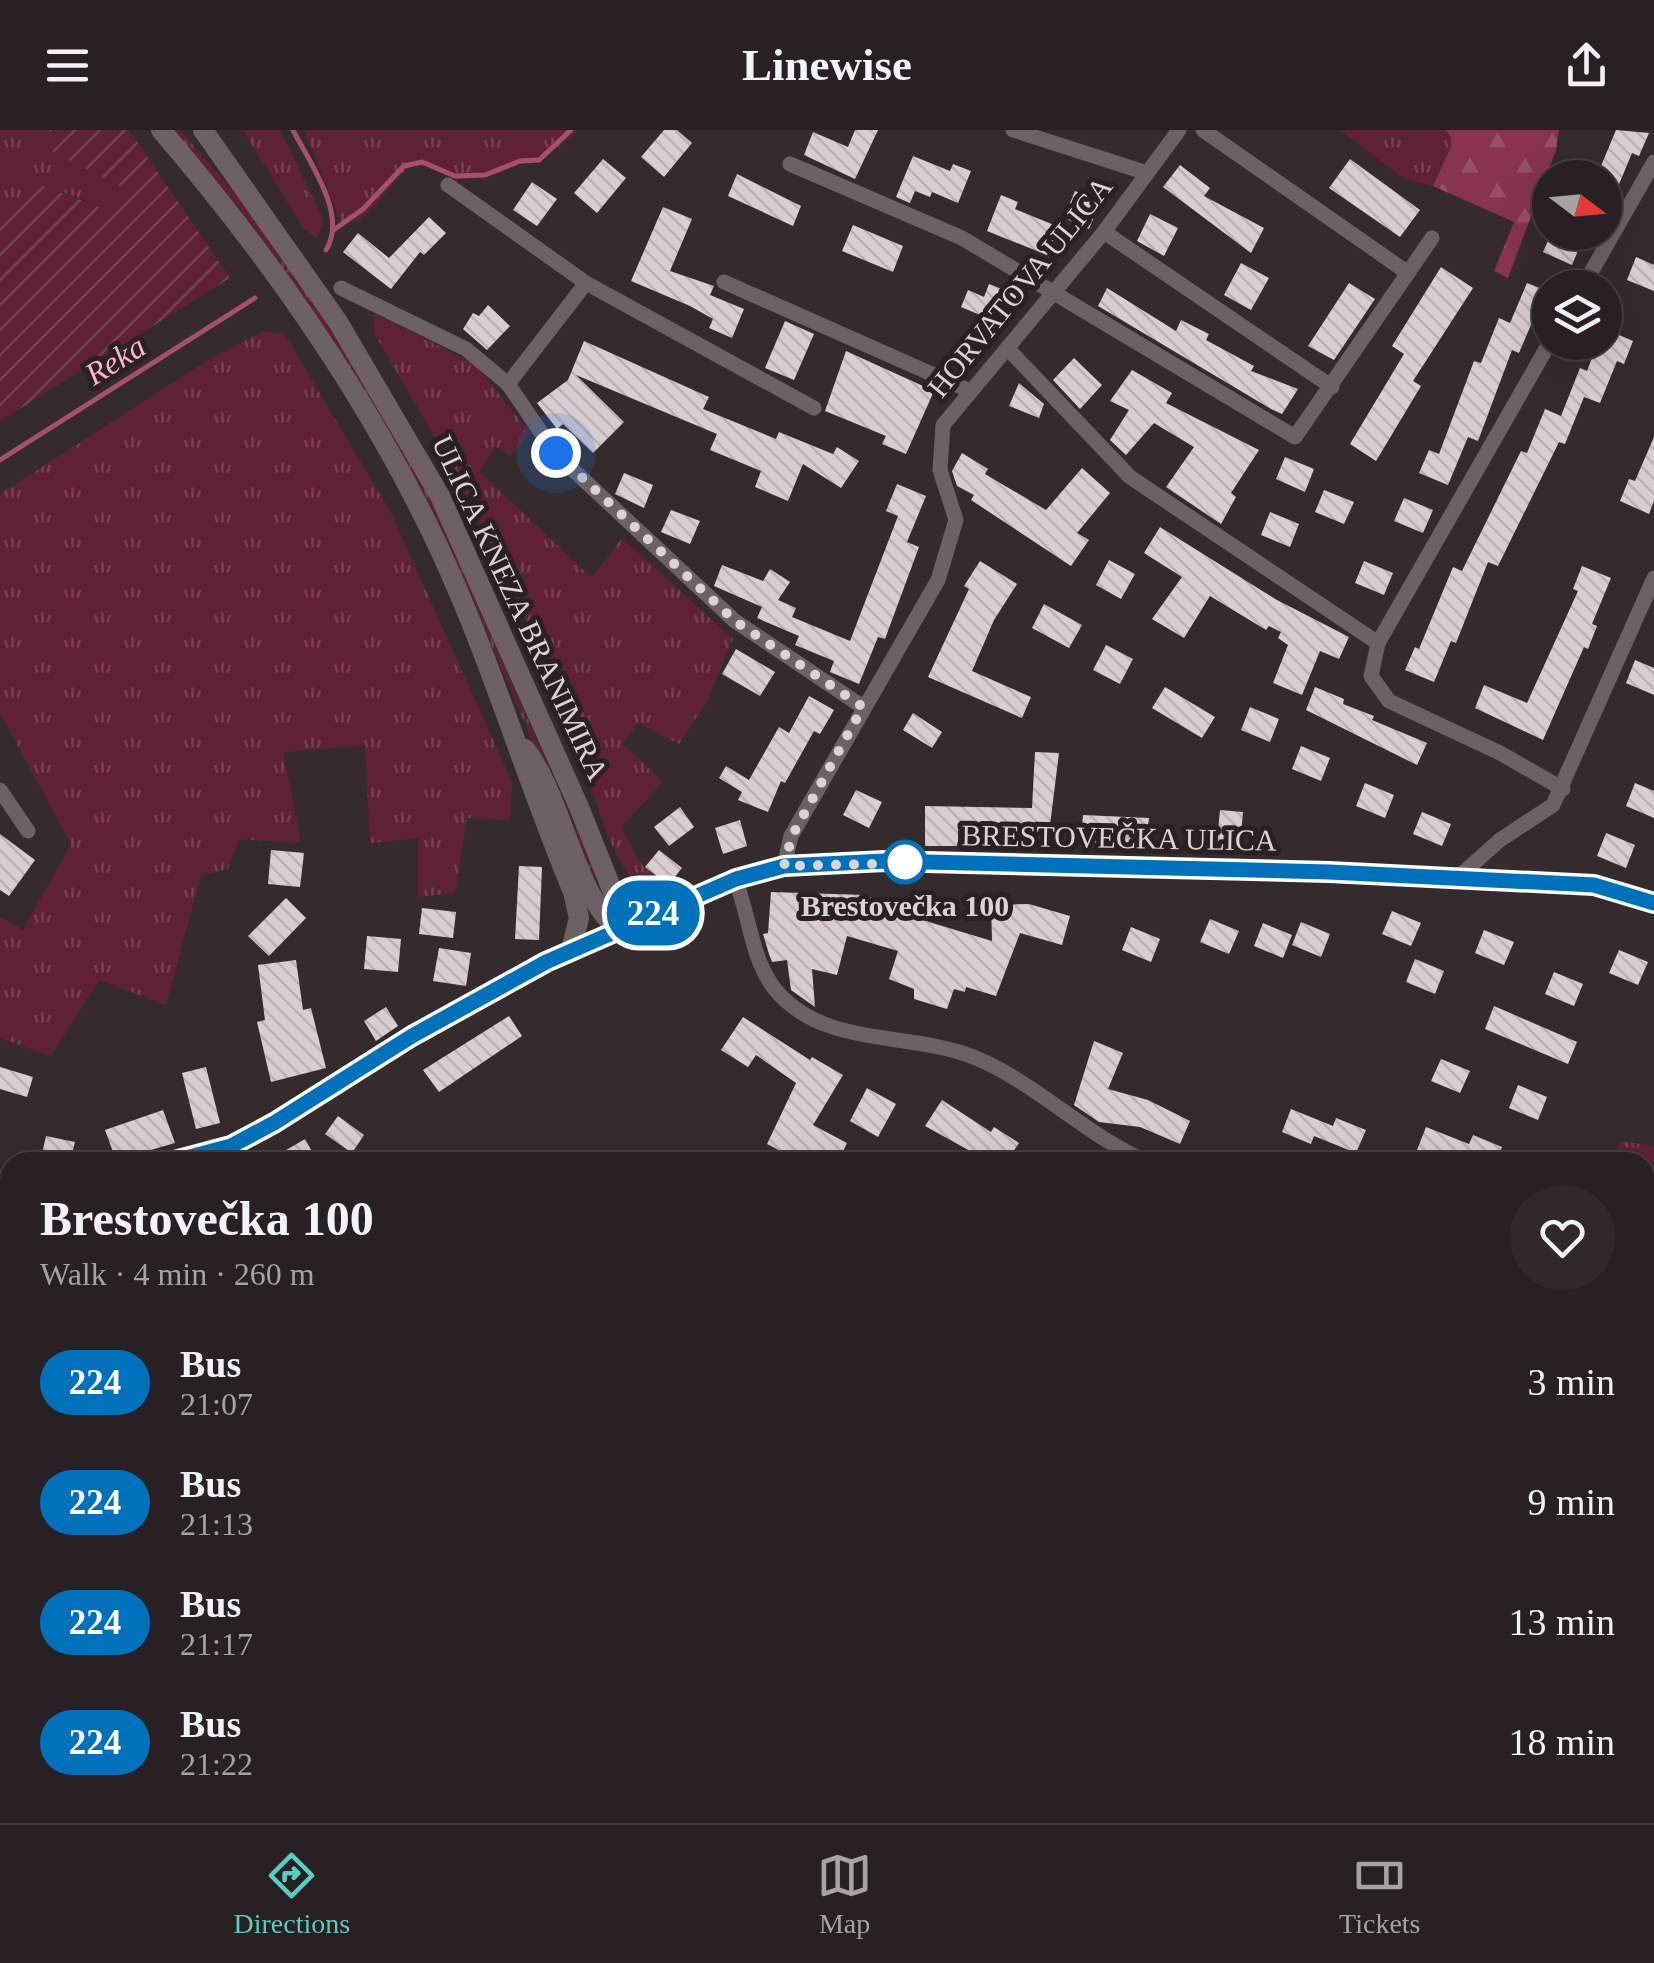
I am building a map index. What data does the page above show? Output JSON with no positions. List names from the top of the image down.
{
  "streets": {
    "street": ["HORVATOVA ULICA", "ULICA KNEZA BRANIMIRA", "BRESTOVEČKA ULICA"]
  },
  "crossings": [
    ["HORVATOVA ULICA", "BRESTOVEČKA ULICA"],
    ["ULICA KNEZA BRANIMIRA", "BRESTOVEČKA ULICA"]
  ],
  "water": ["Reka"],
  "places": ["Brestovečka 100"],
  "lines": ["bus line 224"],
  "north": "right",
  "page": {
    "header": "Linewise",
    "on_map": "224",
    "heading": ["Brestovečka 100", "Walk · 4 min · 260 m"],
    "list": [
      {
        "mark": "224",
        "name": "Bus",
        "note": "21:07",
        "value": "3 min"
      },
      {
        "mark": "224",
        "name": "Bus",
        "note": "21:13",
        "value": "9 min"
      },
      {
        "mark": "224",
        "name": "Bus",
        "note": "21:17",
        "value": "13 min"
      },
      {
        "mark": "224",
        "name": "Bus",
        "note": "21:22",
        "value": "18 min"
      }
    ],
    "tabs": ["Directions", "Map", "Tickets"]
  }
}
